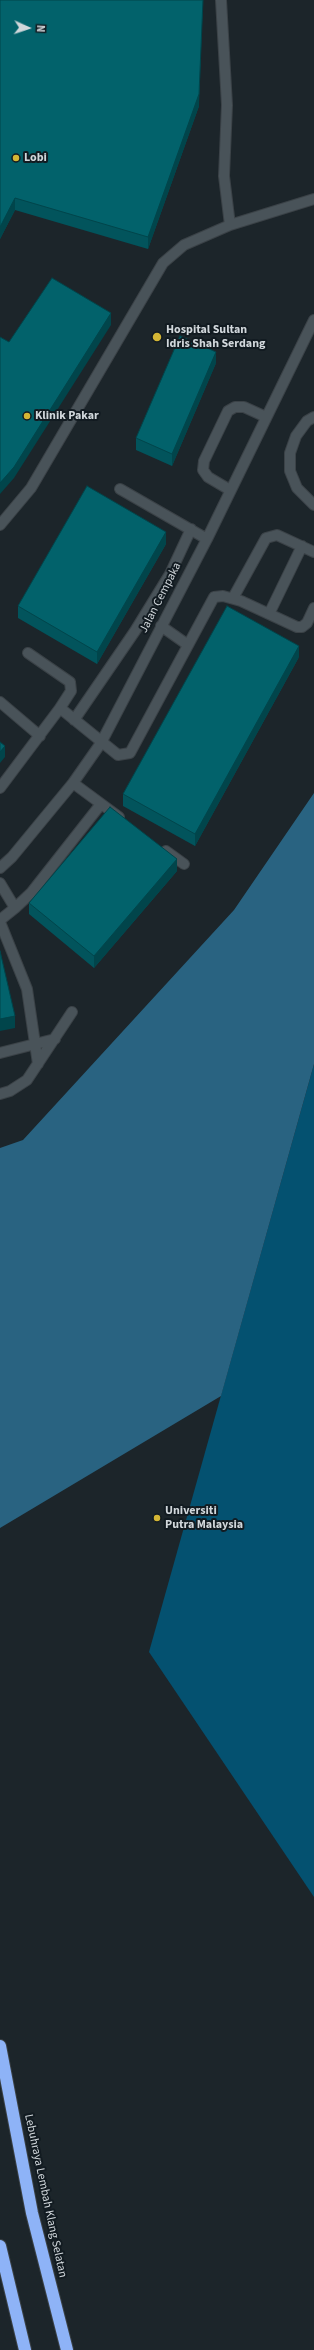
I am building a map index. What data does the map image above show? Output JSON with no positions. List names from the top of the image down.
{
  "streets": {
    "highway": ["Lebuhraya Lembah Klang Selatan"],
    "street": ["Jalan Cempaka"]
  },
  "places": [
    "Lobi",
    "Hospital Sultan Idris Shah Serdang",
    "Klinik Pakar",
    "Universiti Putra Malaysia"
  ],
  "north": "right"
}
